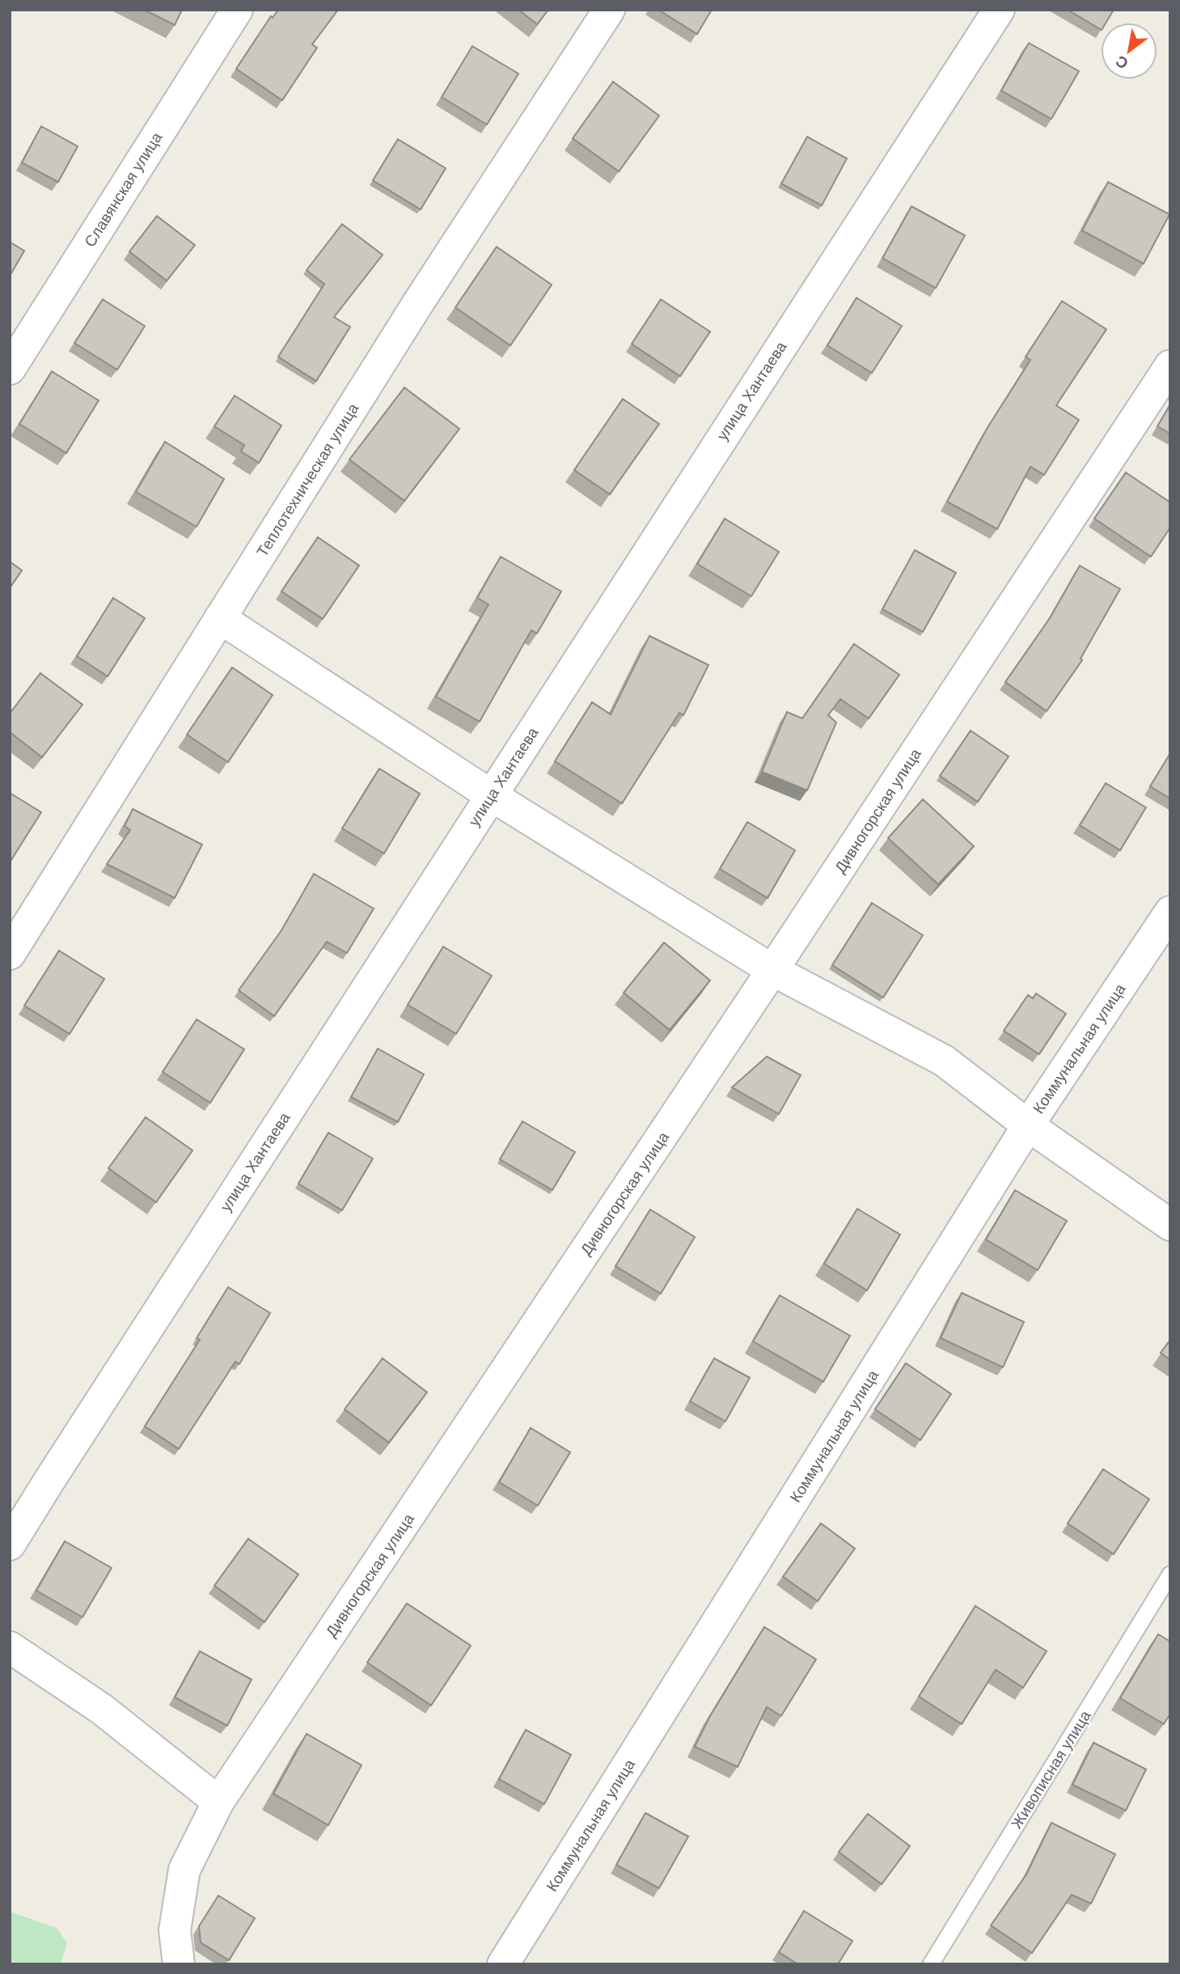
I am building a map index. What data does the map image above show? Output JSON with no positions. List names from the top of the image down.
{
  "streets": {
    "street": [
      "Славянская улица",
      "улица Хантаева",
      "Теплотехническая улица",
      "Дивногорская улица",
      "Коммунальная улица"
    ],
    "lane": ["Живописная улица"]
  },
  "north": "bottom left"
}
